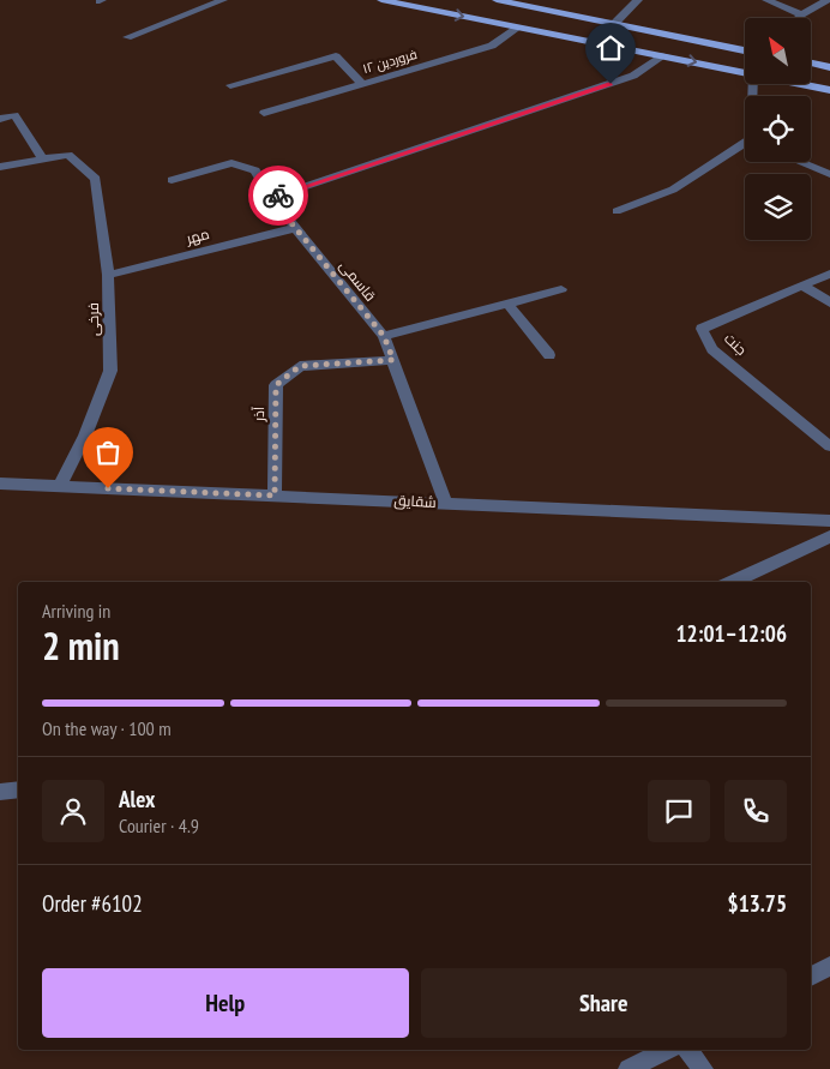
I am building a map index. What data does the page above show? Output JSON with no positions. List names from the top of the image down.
{
  "streets": {
    "street": [
      "۱۲ فروردین",
      "مهر",
      "قاسمی",
      "فرخی",
      "جنت",
      "آذر",
      "شقایق"
    ]
  },
  "crossings": [
    ["مهر", "قاسمی"],
    ["مهر", "فرخی"],
    ["قاسمی", "آذر"],
    ["قاسمی", "شقایق"],
    ["فرخی", "شقایق"],
    ["آذر", "شقایق"]
  ],
  "north": "top left",
  "page": {
    "heading": ["2 min", "Arriving in", "12:01–12:06"],
    "panel": [
      "Alex",
      "Courier · 4.9",
      "Order #6102",
      "$13.75"
    ],
    "bar": "On the way · 100 m",
    "buttons": ["Help", "Share"]
  }
}
